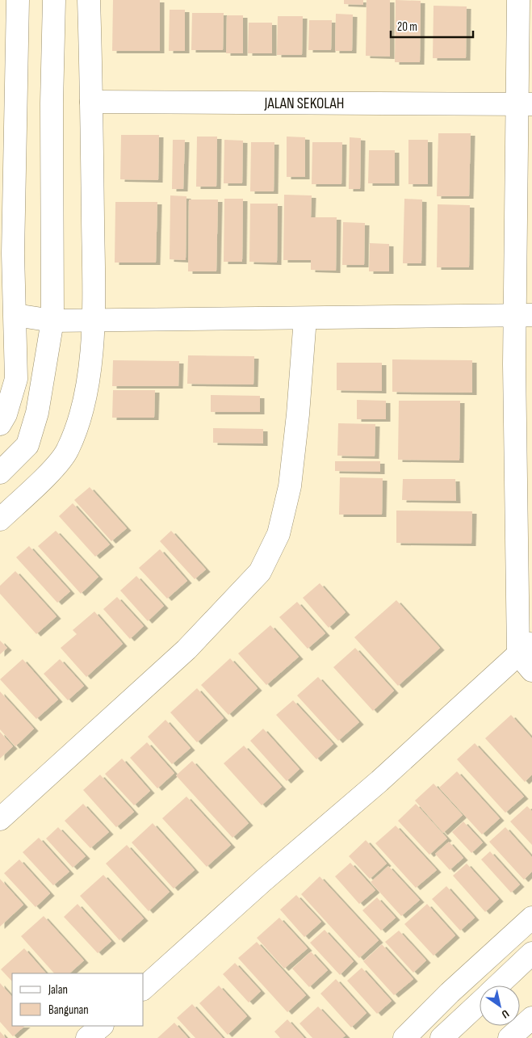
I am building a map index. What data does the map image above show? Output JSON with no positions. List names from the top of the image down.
{
  "streets": {
    "street": ["JALAN SEKOLAH"]
  },
  "legend": ["Jalan", "Bangunan"],
  "scale_bar": "20 m",
  "north": "bottom right"
}
